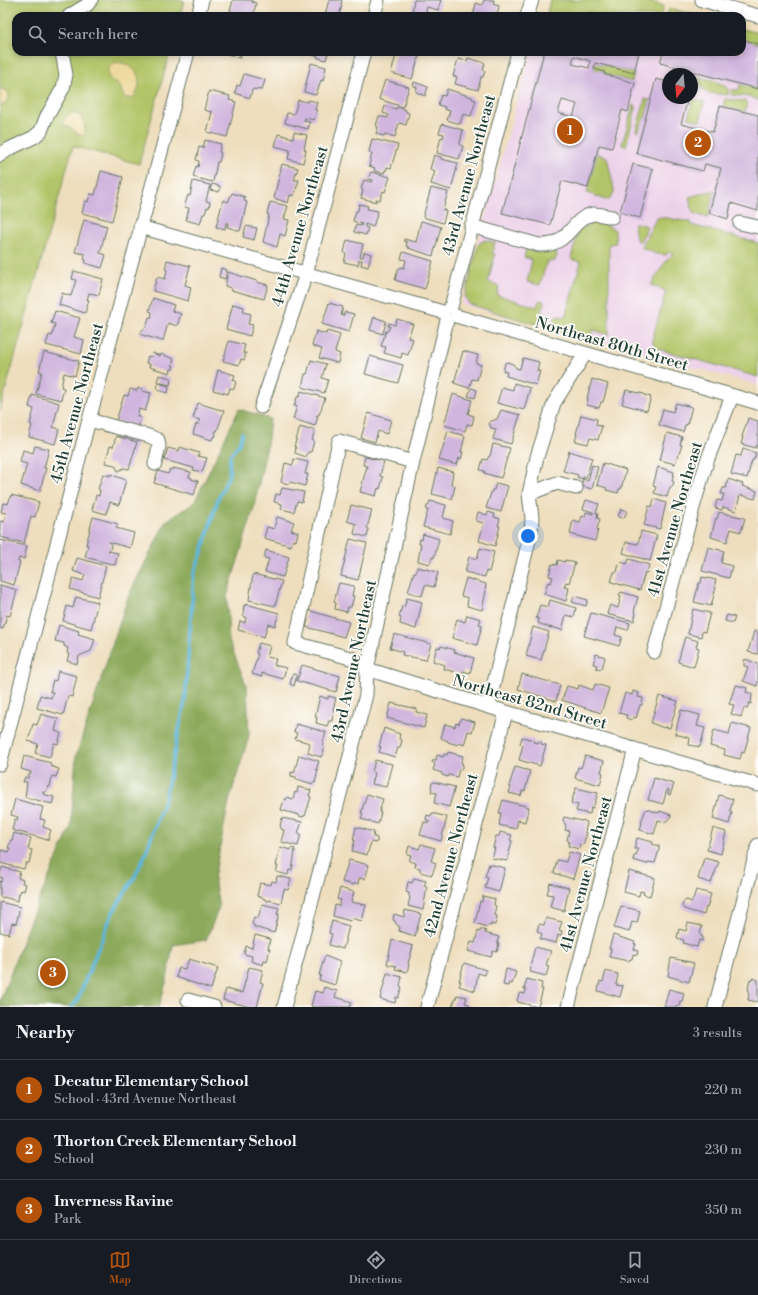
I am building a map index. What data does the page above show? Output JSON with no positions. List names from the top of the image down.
{
  "streets": {
    "street": [
      "43rd Avenue Northeast",
      "44th Avenue Northeast",
      "Northeast 80th Street",
      "45th Avenue Northeast",
      "41st Avenue Northeast",
      "Northeast 82nd Street",
      "42nd Avenue Northeast"
    ]
  },
  "crossings": [
    ["43rd Avenue Northeast", "Northeast 80th Street"],
    ["43rd Avenue Northeast", "Northeast 82nd Street"],
    ["44th Avenue Northeast", "Northeast 80th Street"],
    ["Northeast 80th Street", "45th Avenue Northeast"],
    ["Northeast 80th Street", "41st Avenue Northeast"],
    ["41st Avenue Northeast", "Northeast 82nd Street"],
    ["Northeast 82nd Street", "42nd Avenue Northeast"]
  ],
  "north": "bottom",
  "page": {
    "search": "Search here",
    "pins": ["1", "2", "3"],
    "heading": ["Nearby", "3 results"],
    "list": [
      {
        "mark": "1",
        "name": "Decatur Elementary School",
        "note": "School · 43rd Avenue Northeast",
        "value": "220 m"
      },
      {
        "mark": "2",
        "name": "Thorton Creek Elementary School",
        "note": "School",
        "value": "230 m"
      },
      {
        "mark": "3",
        "name": "Inverness Ravine",
        "note": "Park",
        "value": "350 m"
      }
    ],
    "nav": ["Map", "Directions", "Saved"]
  }
}
